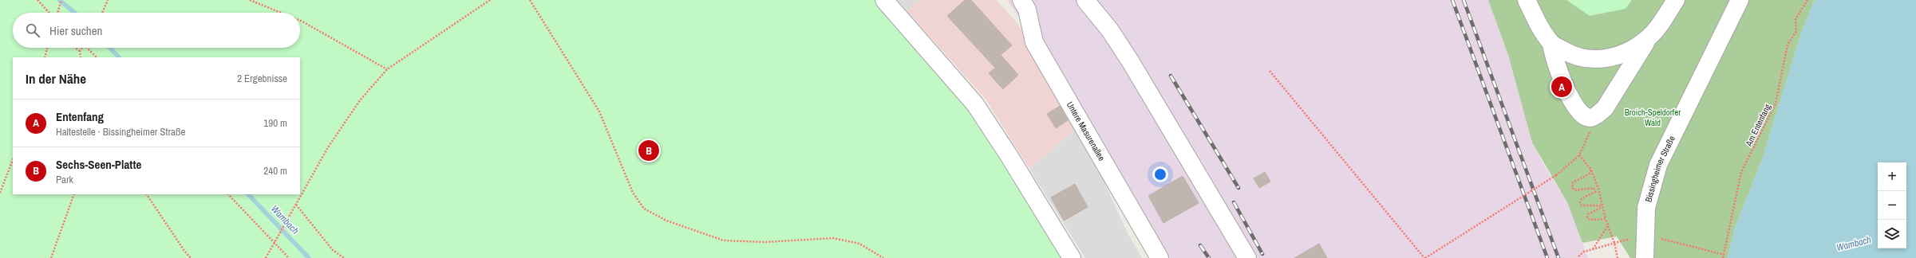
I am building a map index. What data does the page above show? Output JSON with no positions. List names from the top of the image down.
{
  "streets": {
    "street": ["Untere Masurenallee", "Bissingheimer Straße"],
    "path": ["Am Entenfang"]
  },
  "water": ["Wambach"],
  "parks": ["Broich-Speldorfer Wald"],
  "page": {
    "search": "Hier suchen",
    "heading": ["In der Nähe", "2 Ergebnisse"],
    "pins": ["A", "B"],
    "list": [
      {
        "mark": "A",
        "name": "Entenfang",
        "note": "Haltestelle · Bissingheimer Straße",
        "value": "190 m"
      },
      {
        "mark": "B",
        "name": "Sechs-Seen-Platte",
        "note": "Park",
        "value": "240 m"
      }
    ],
    "map_buttons": ["+", "−"]
  }
}
